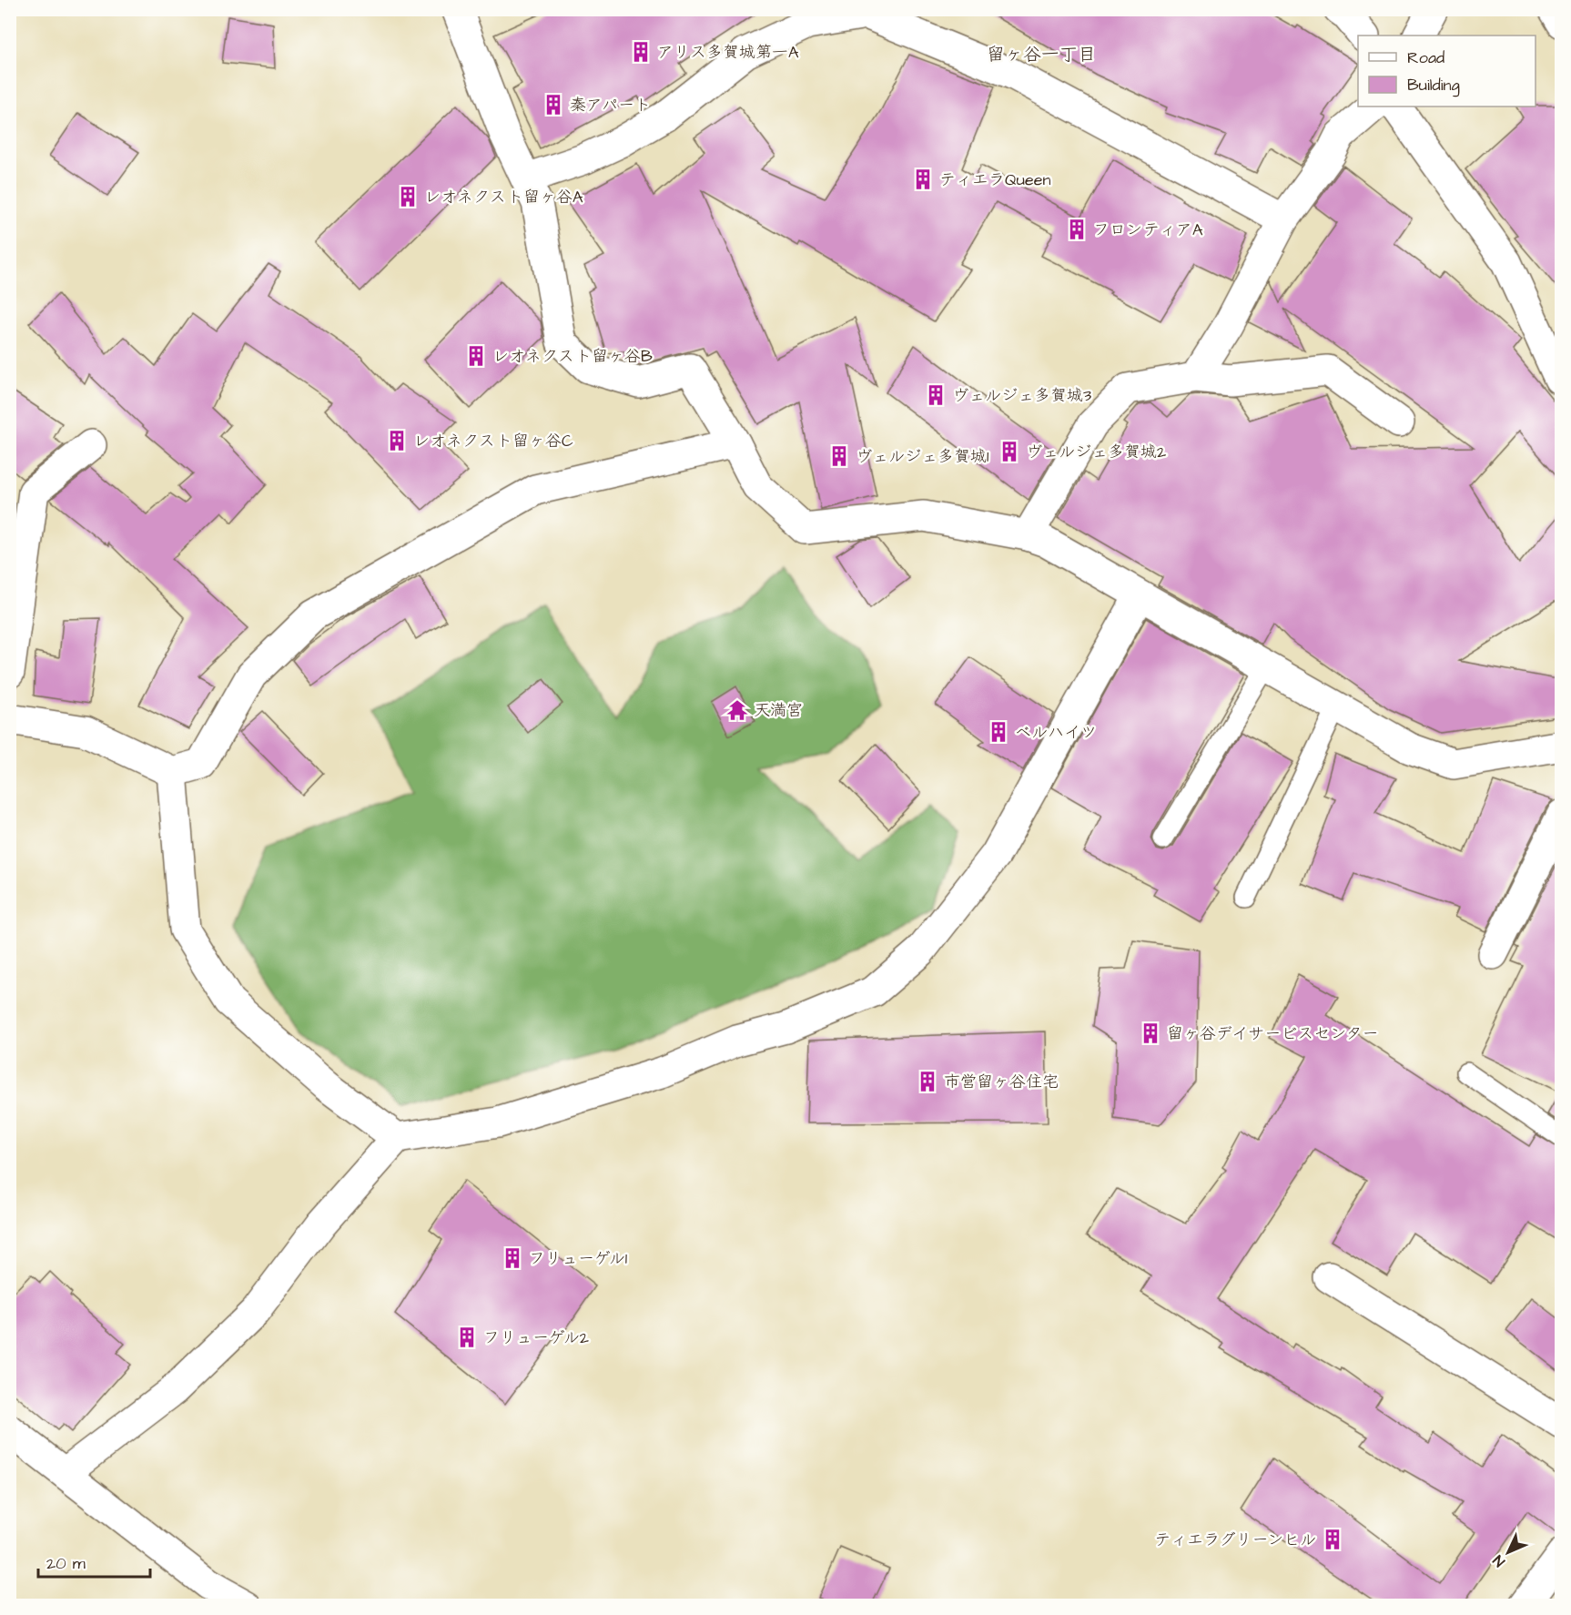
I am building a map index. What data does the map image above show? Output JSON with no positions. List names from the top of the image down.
{
  "districts": ["留ヶ谷一丁目"],
  "places": {
    "building": [
      "アリス多賀城第一A",
      "秦アパート",
      "ティエラQueen",
      "レオネクスト留ヶ谷A",
      "フロンティアA",
      "レオネクスト留ヶ谷B",
      "ヴェルジェ多賀城3",
      "レオネクスト留ヶ谷C",
      "ヴェルジェ多賀城2",
      "ヴェルジェ多賀城1",
      "ベルハイツ",
      "留ヶ谷デイサービスセンター",
      "市営留ヶ谷住宅",
      "フリューゲル1",
      "フリューゲル2",
      "ティエラグリーンヒル"
    ],
    "temple": ["天満宮"]
  },
  "legend": ["Road", "Building"],
  "scale_bar": "20 m",
  "north": "bottom left"
}
